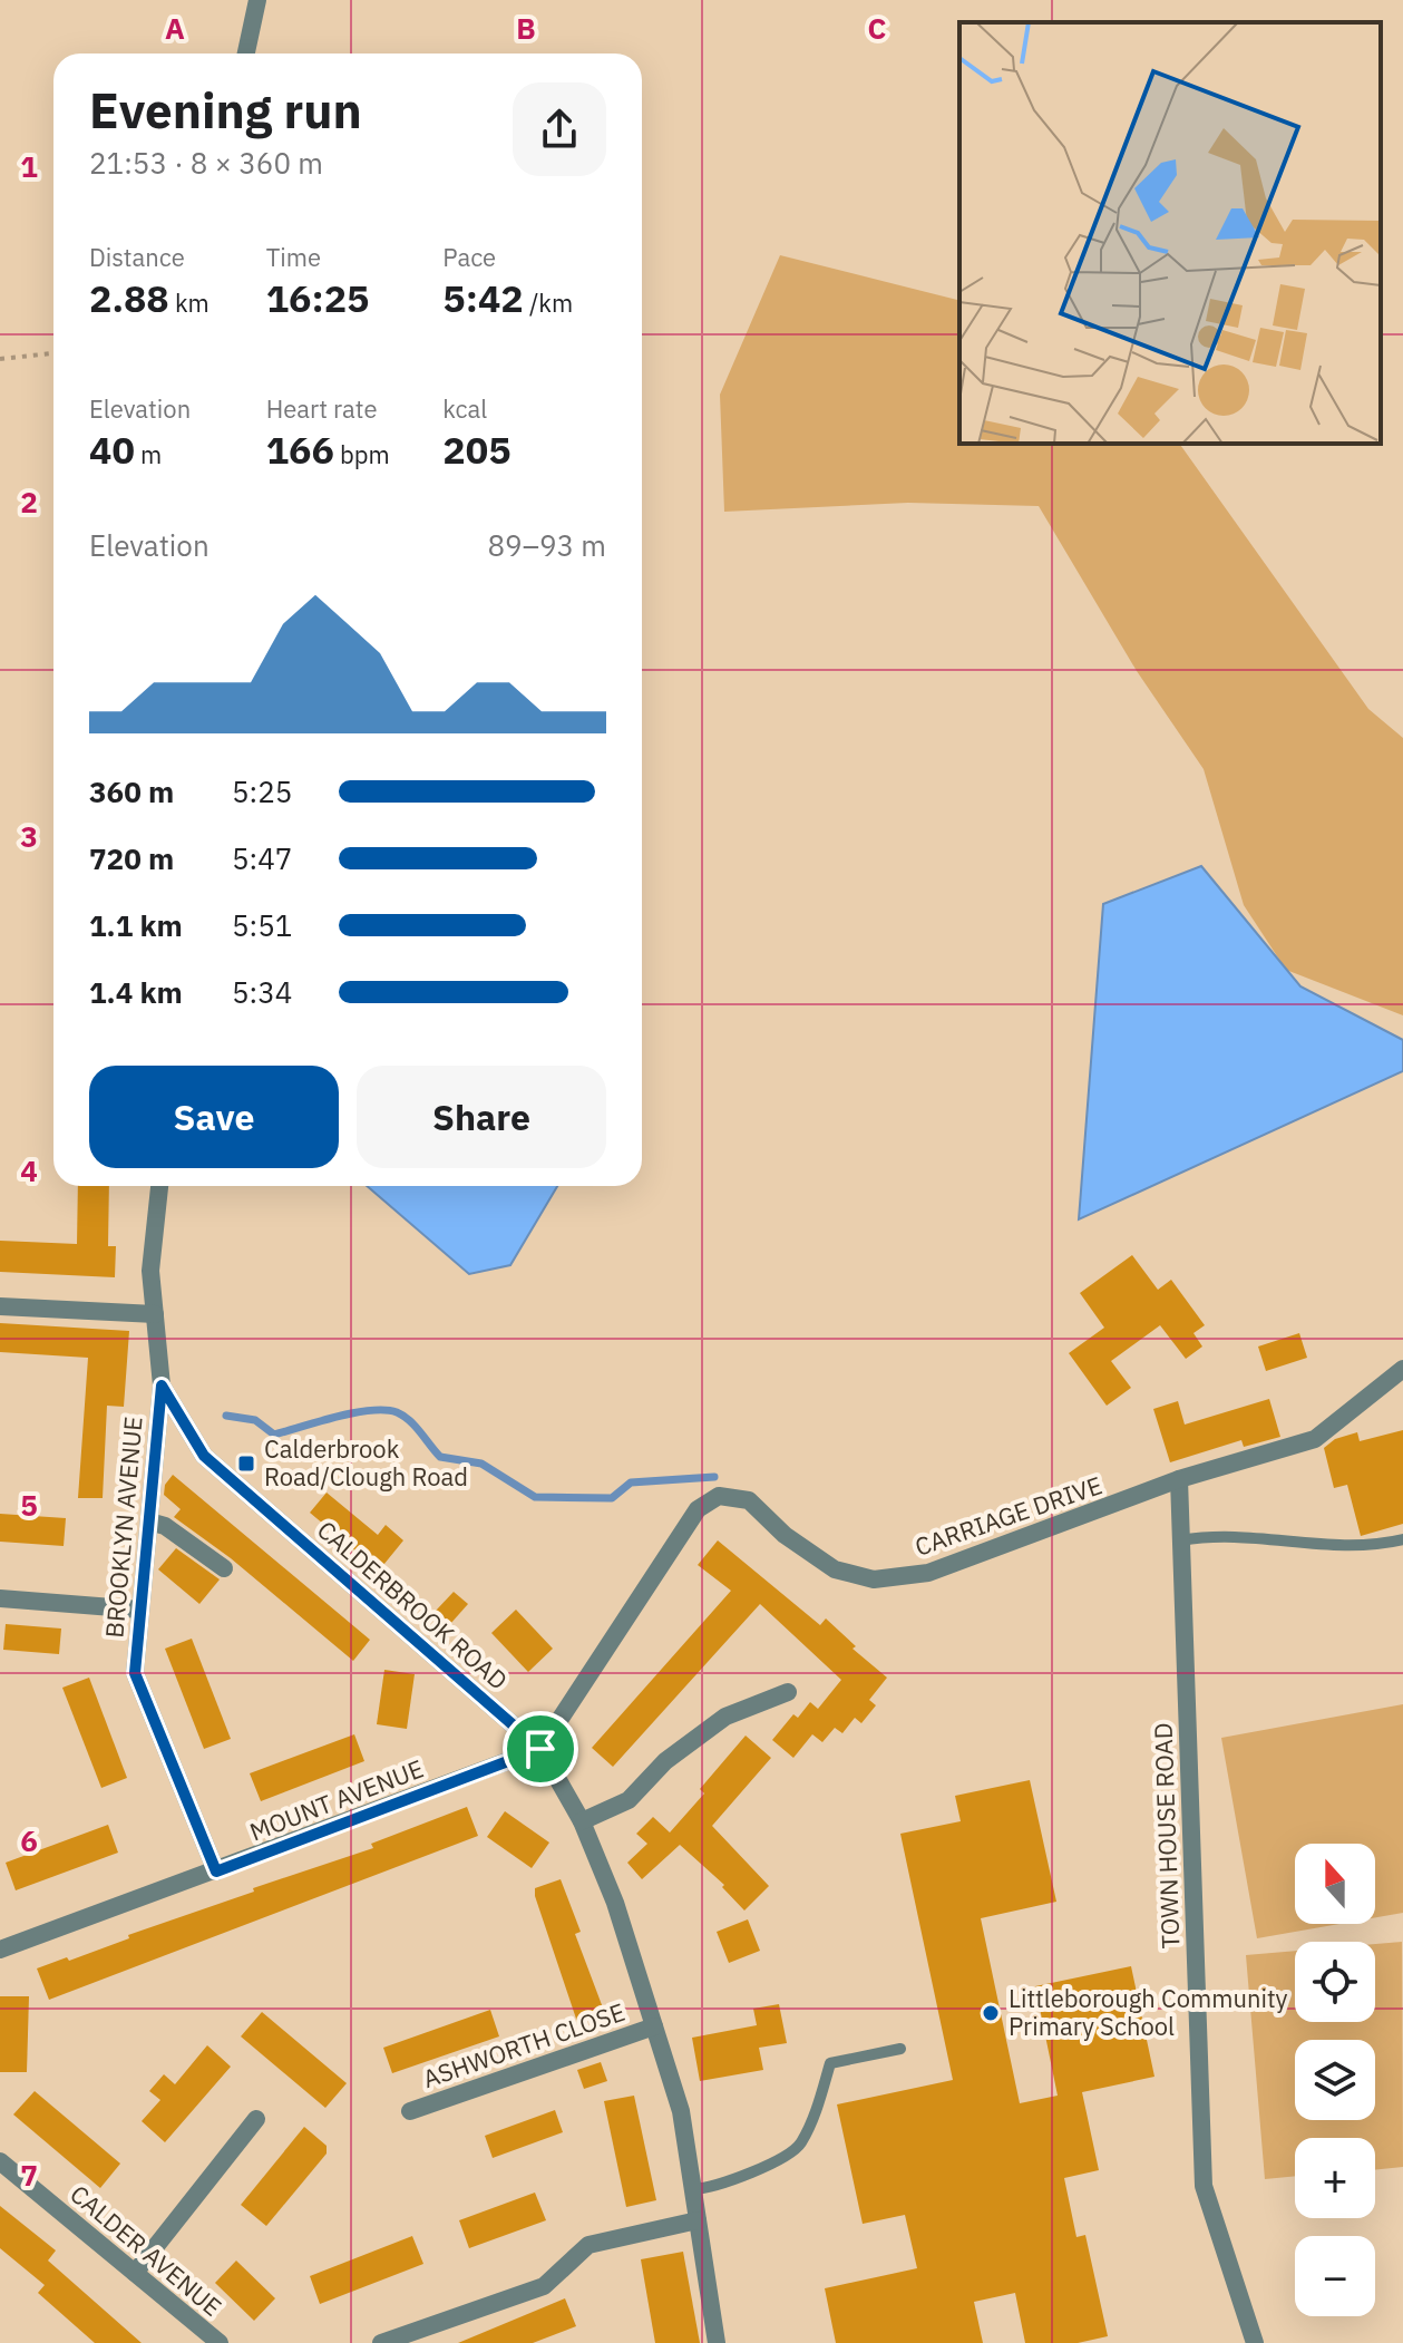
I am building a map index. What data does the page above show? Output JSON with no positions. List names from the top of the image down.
{
  "streets": {
    "street": [
      "CARRIAGE DRIVE",
      "BROOKLYN AVENUE",
      "CALDERBROOK ROAD",
      "MOUNT AVENUE",
      "TOWN HOUSE ROAD",
      "ASHWORTH CLOSE",
      "CALDER AVENUE"
    ]
  },
  "crossings": [
    ["CARRIAGE DRIVE", "CALDERBROOK ROAD"],
    ["CARRIAGE DRIVE", "MOUNT AVENUE"],
    ["CARRIAGE DRIVE", "TOWN HOUSE ROAD"],
    ["BROOKLYN AVENUE", "CALDERBROOK ROAD"],
    ["BROOKLYN AVENUE", "MOUNT AVENUE"],
    ["CALDERBROOK ROAD", "MOUNT AVENUE"],
    ["CALDERBROOK ROAD", "ASHWORTH CLOSE"]
  ],
  "places": {
    "transit": ["Calderbrook Road/Clough Road"],
    "other": ["Littleborough Community Primary School"]
  },
  "north": "top",
  "page": {
    "heading": ["Evening run", "21:53 · 8 × 360 m"],
    "stats": [
      ["Distance", "2.88 km"],
      ["Time", "16:25"],
      ["Pace", "5:42 /km"],
      ["Elevation", "40 m"],
      ["Heart rate", "166 bpm"],
      ["kcal", "205"]
    ],
    "chart": ["Elevation", "89–93 m"],
    "list": [
      {
        "name": "360 m",
        "note": "5:25"
      },
      {
        "name": "720 m",
        "note": "5:47"
      },
      {
        "name": "1.1 km",
        "note": "5:51"
      },
      {
        "name": "1.4 km",
        "note": "5:34"
      }
    ],
    "buttons": ["Save", "Share"],
    "map_buttons": ["+", "−"]
  },
  "grid": {
    "columns": ["A", "B", "C"],
    "rows": [
      "1",
      "2",
      "3",
      "4",
      "5",
      "6",
      "7"
    ]
  }
}
